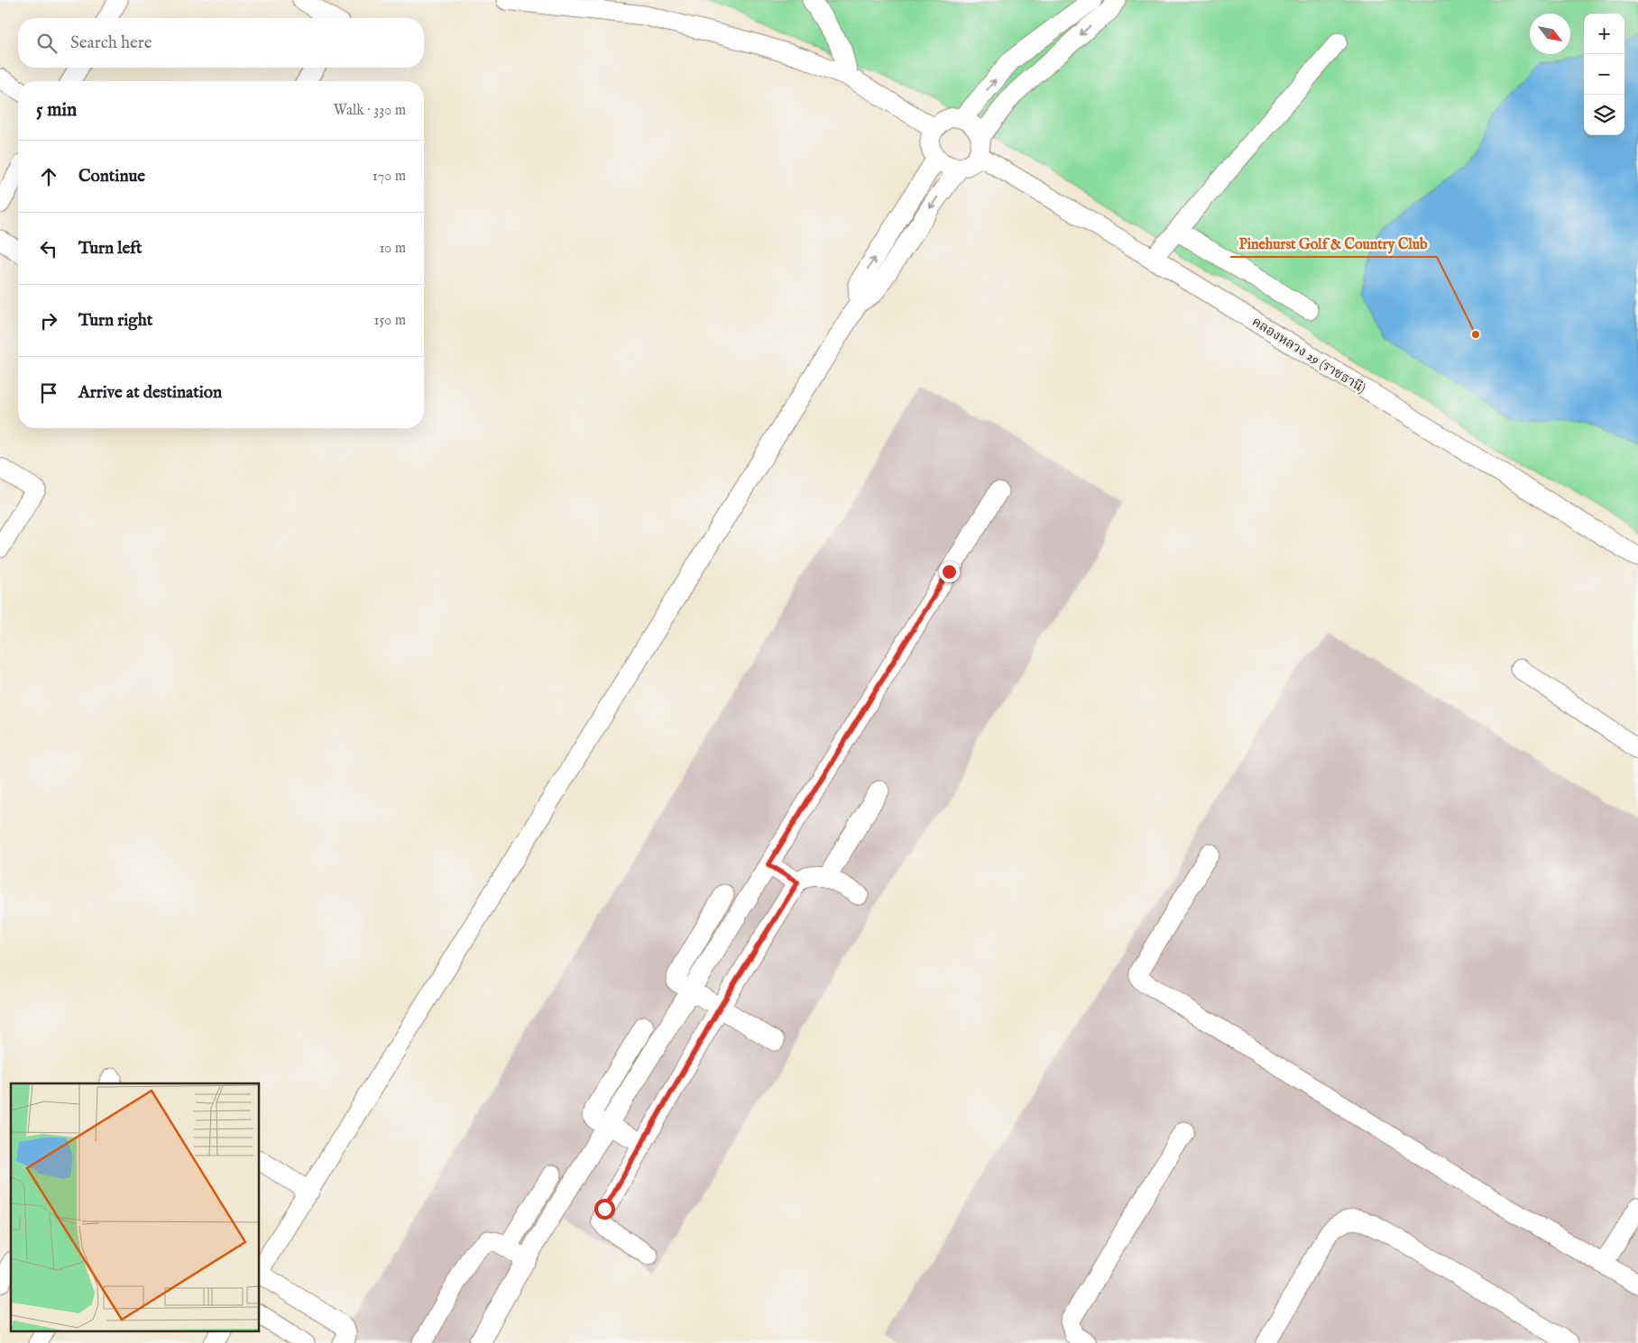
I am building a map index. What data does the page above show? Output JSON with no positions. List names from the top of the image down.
{
  "streets": {
    "street": ["คลองหลวง 29 (ราชธานี)"]
  },
  "places": ["Pinehurst Golf & Country Club"],
  "north": "bottom right",
  "page": {
    "map_buttons": ["+", "−"],
    "search": "Search here",
    "heading": ["5 min", "Walk · 330 m"],
    "list": [
      ["Continue", "170 m"],
      ["Turn left", "10 m"],
      ["Turn right", "150 m"],
      "Arrive at destination"
    ]
  }
}
